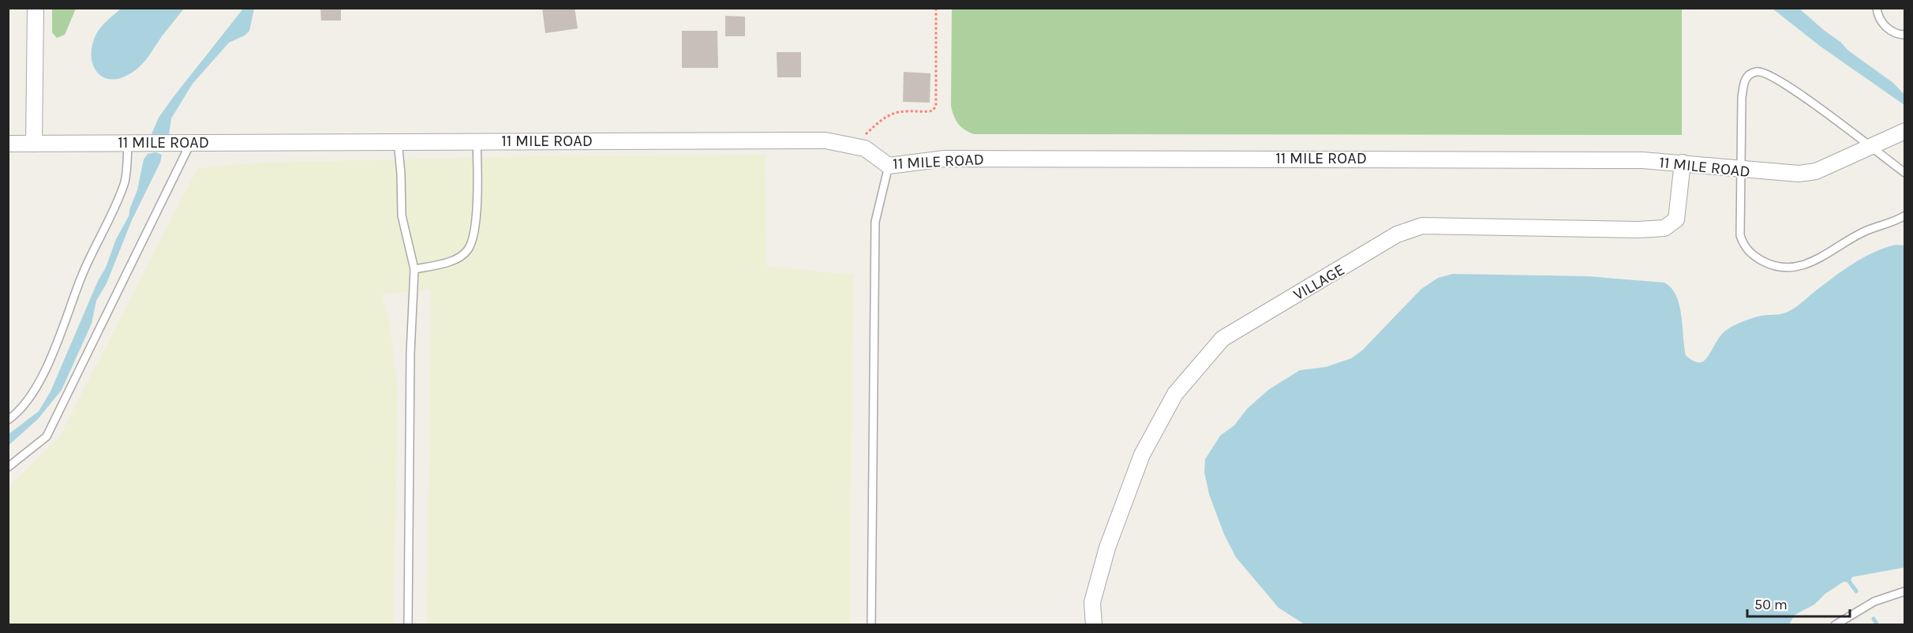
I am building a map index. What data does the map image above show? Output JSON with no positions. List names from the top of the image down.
{
  "streets": {
    "street": ["11 MILE ROAD", "VILLAGE"]
  },
  "crossings": [
    ["11 MILE ROAD", "VILLAGE"]
  ],
  "scale_bar": "50 m"
}
